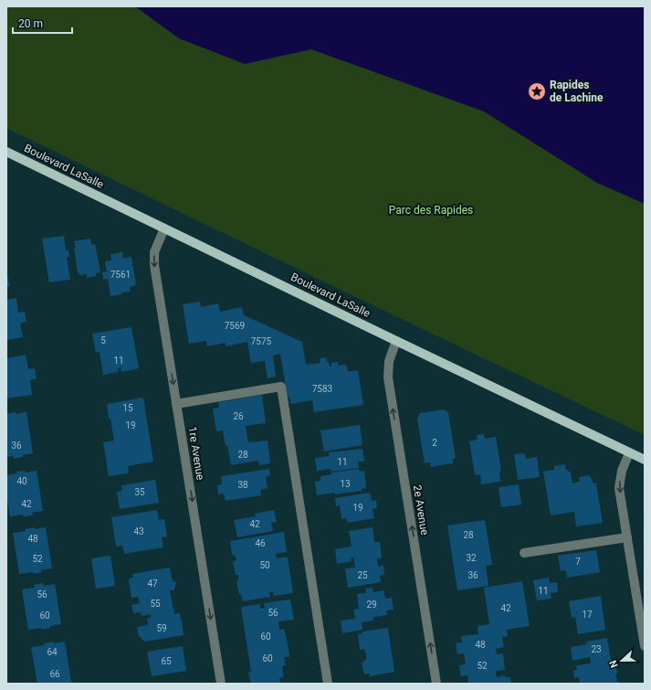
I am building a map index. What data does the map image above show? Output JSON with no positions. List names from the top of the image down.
{
  "streets": {
    "main road": ["Boulevard LaSalle"],
    "street": ["1re Avenue", "2e Avenue"]
  },
  "crossings": [
    ["Boulevard LaSalle", "1re Avenue"],
    ["Boulevard LaSalle", "2e Avenue"]
  ],
  "one_way": ["1re Avenue", "2e Avenue"],
  "parks": ["Parc des Rapides"],
  "places": {
    "place": ["Rapides de Lachine"]
  },
  "house_numbers": [
    "7561",
    "7569",
    "5",
    "7575",
    "11",
    "7583",
    "15",
    "26",
    "19",
    "2",
    "36",
    "28",
    "11",
    "40",
    "13",
    "38",
    "35",
    "42",
    "19",
    "42",
    "43",
    "28",
    "48",
    "46",
    "32",
    "52",
    "7",
    "50",
    "25",
    "36",
    "47",
    "11",
    "56",
    "55",
    "29",
    "42",
    "56",
    "17",
    "60",
    "59",
    "60",
    "48",
    "23",
    "64",
    "60",
    "65",
    "52",
    "66"
  ],
  "scale_bar": "20 m",
  "north": "left"
}
